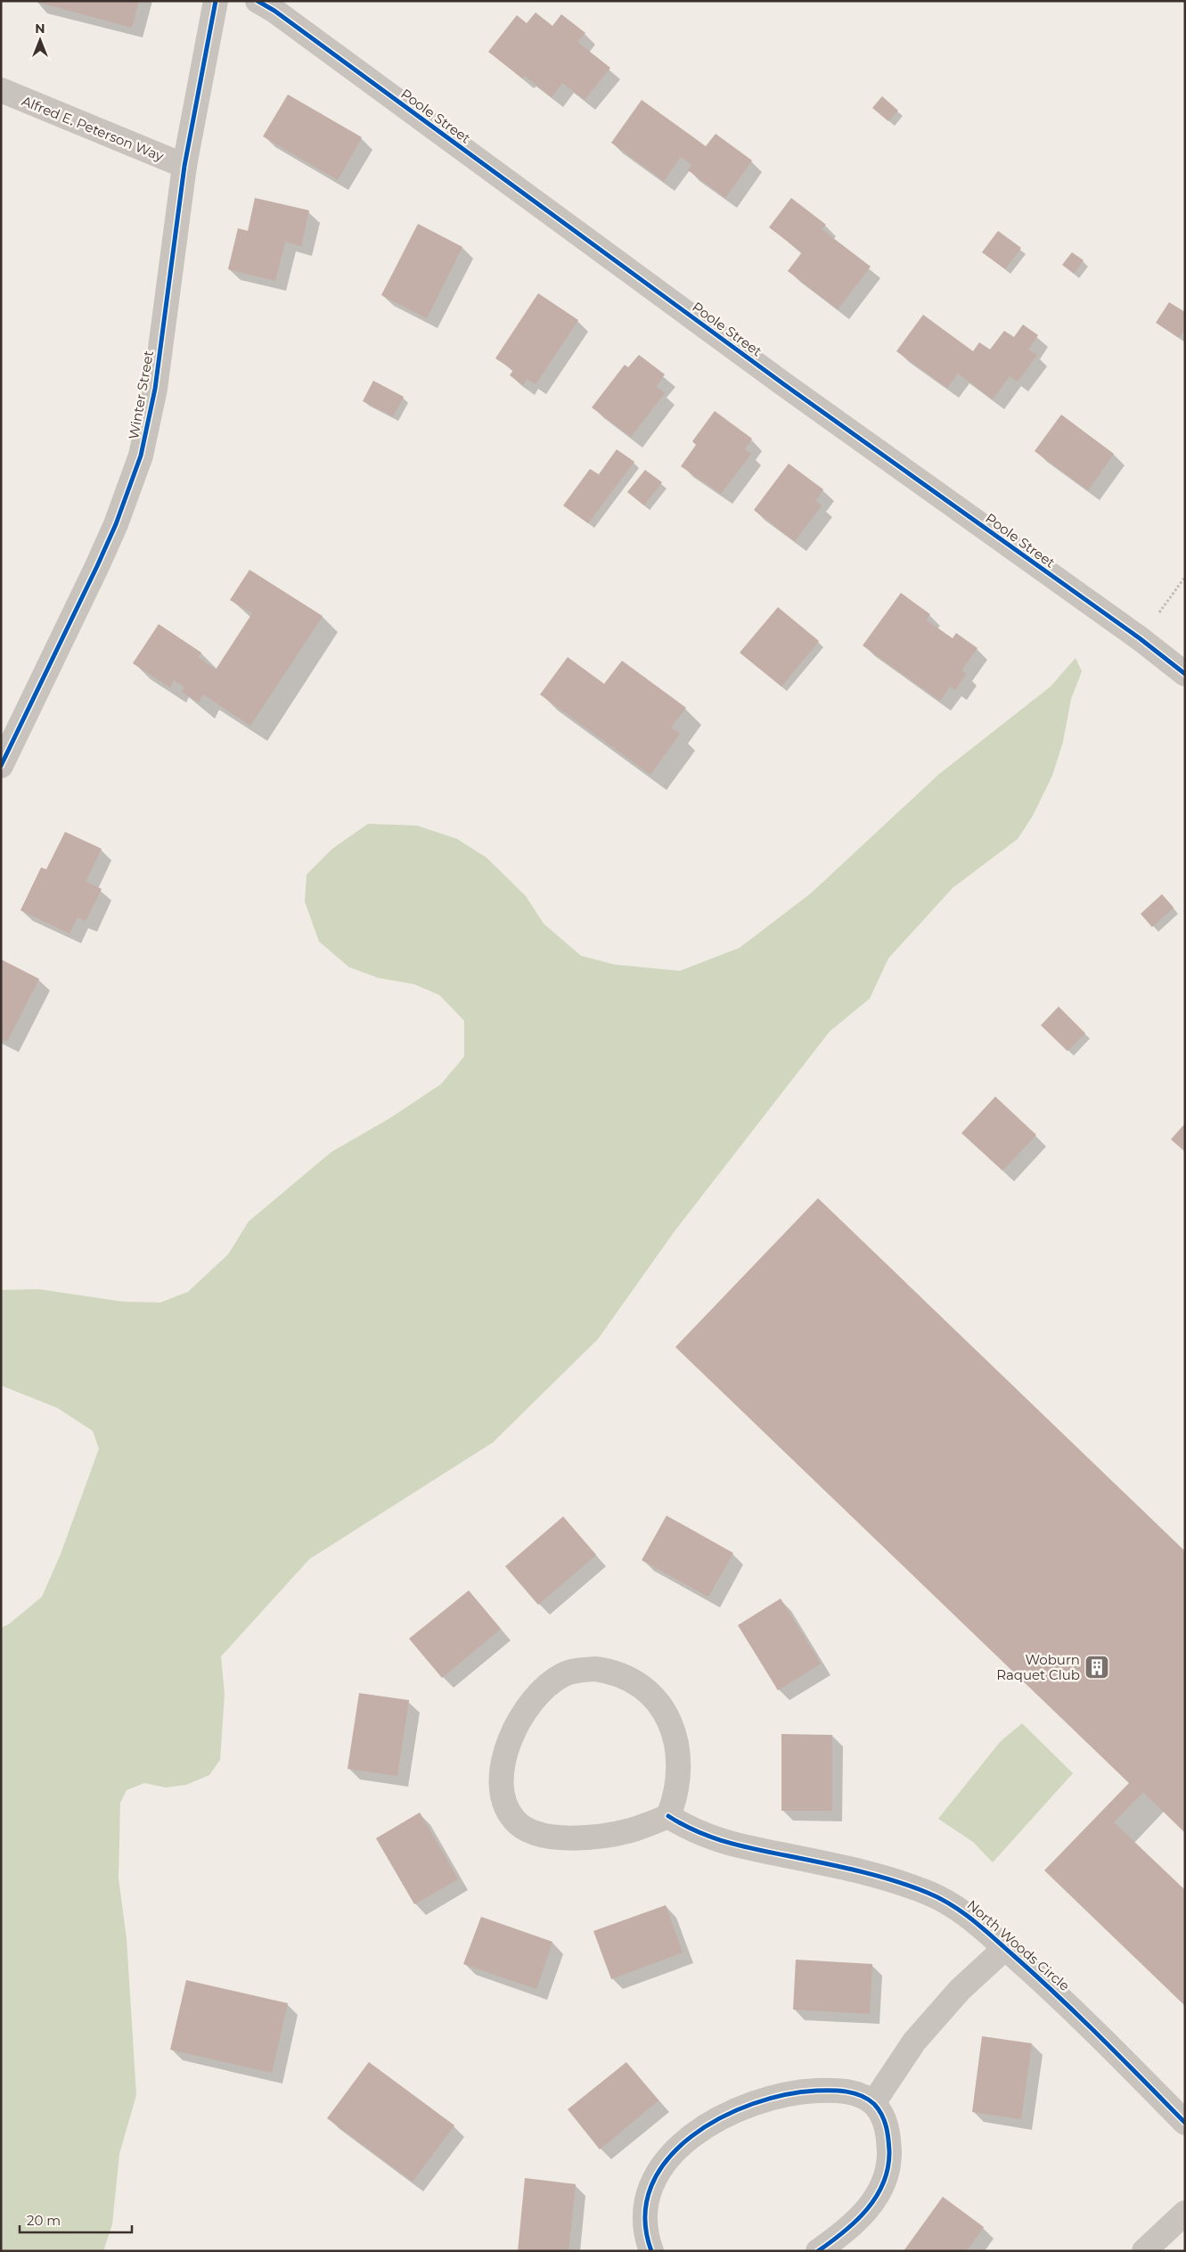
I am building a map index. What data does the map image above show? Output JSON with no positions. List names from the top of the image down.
{
  "streets": {
    "street": [
      "Poole Street",
      "Alfred E. Peterson Way",
      "Winter Street",
      "North Woods Circle"
    ]
  },
  "crossings": [
    ["Alfred E. Peterson Way", "Winter Street"]
  ],
  "places": {
    "building": ["Woburn Raquet Club"]
  },
  "scale_bar": "20 m",
  "north": "top"
}
